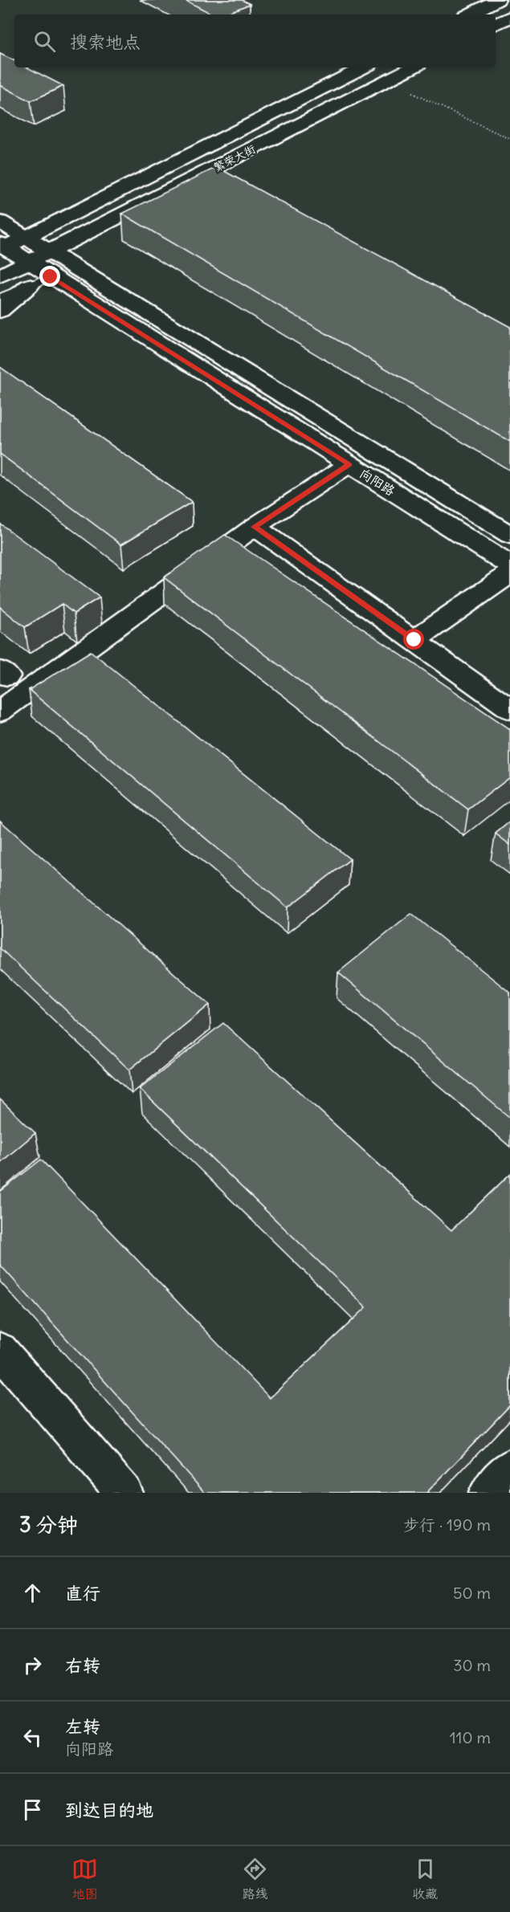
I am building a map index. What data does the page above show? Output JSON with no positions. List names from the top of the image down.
{
  "streets": {
    "main road": ["繁荣大街", "向阳路"]
  },
  "crossings": [
    ["繁荣大街", "向阳路"]
  ],
  "page": {
    "search": "搜索地点",
    "heading": ["3 分钟", "步行 · 190 m"],
    "list": [
      ["直行", "50 m"],
      ["右转", "30 m"],
      ["左转", "向阳路", "110 m"],
      "到达目的地"
    ],
    "nav": ["地图", "路线", "收藏"]
  }
}
